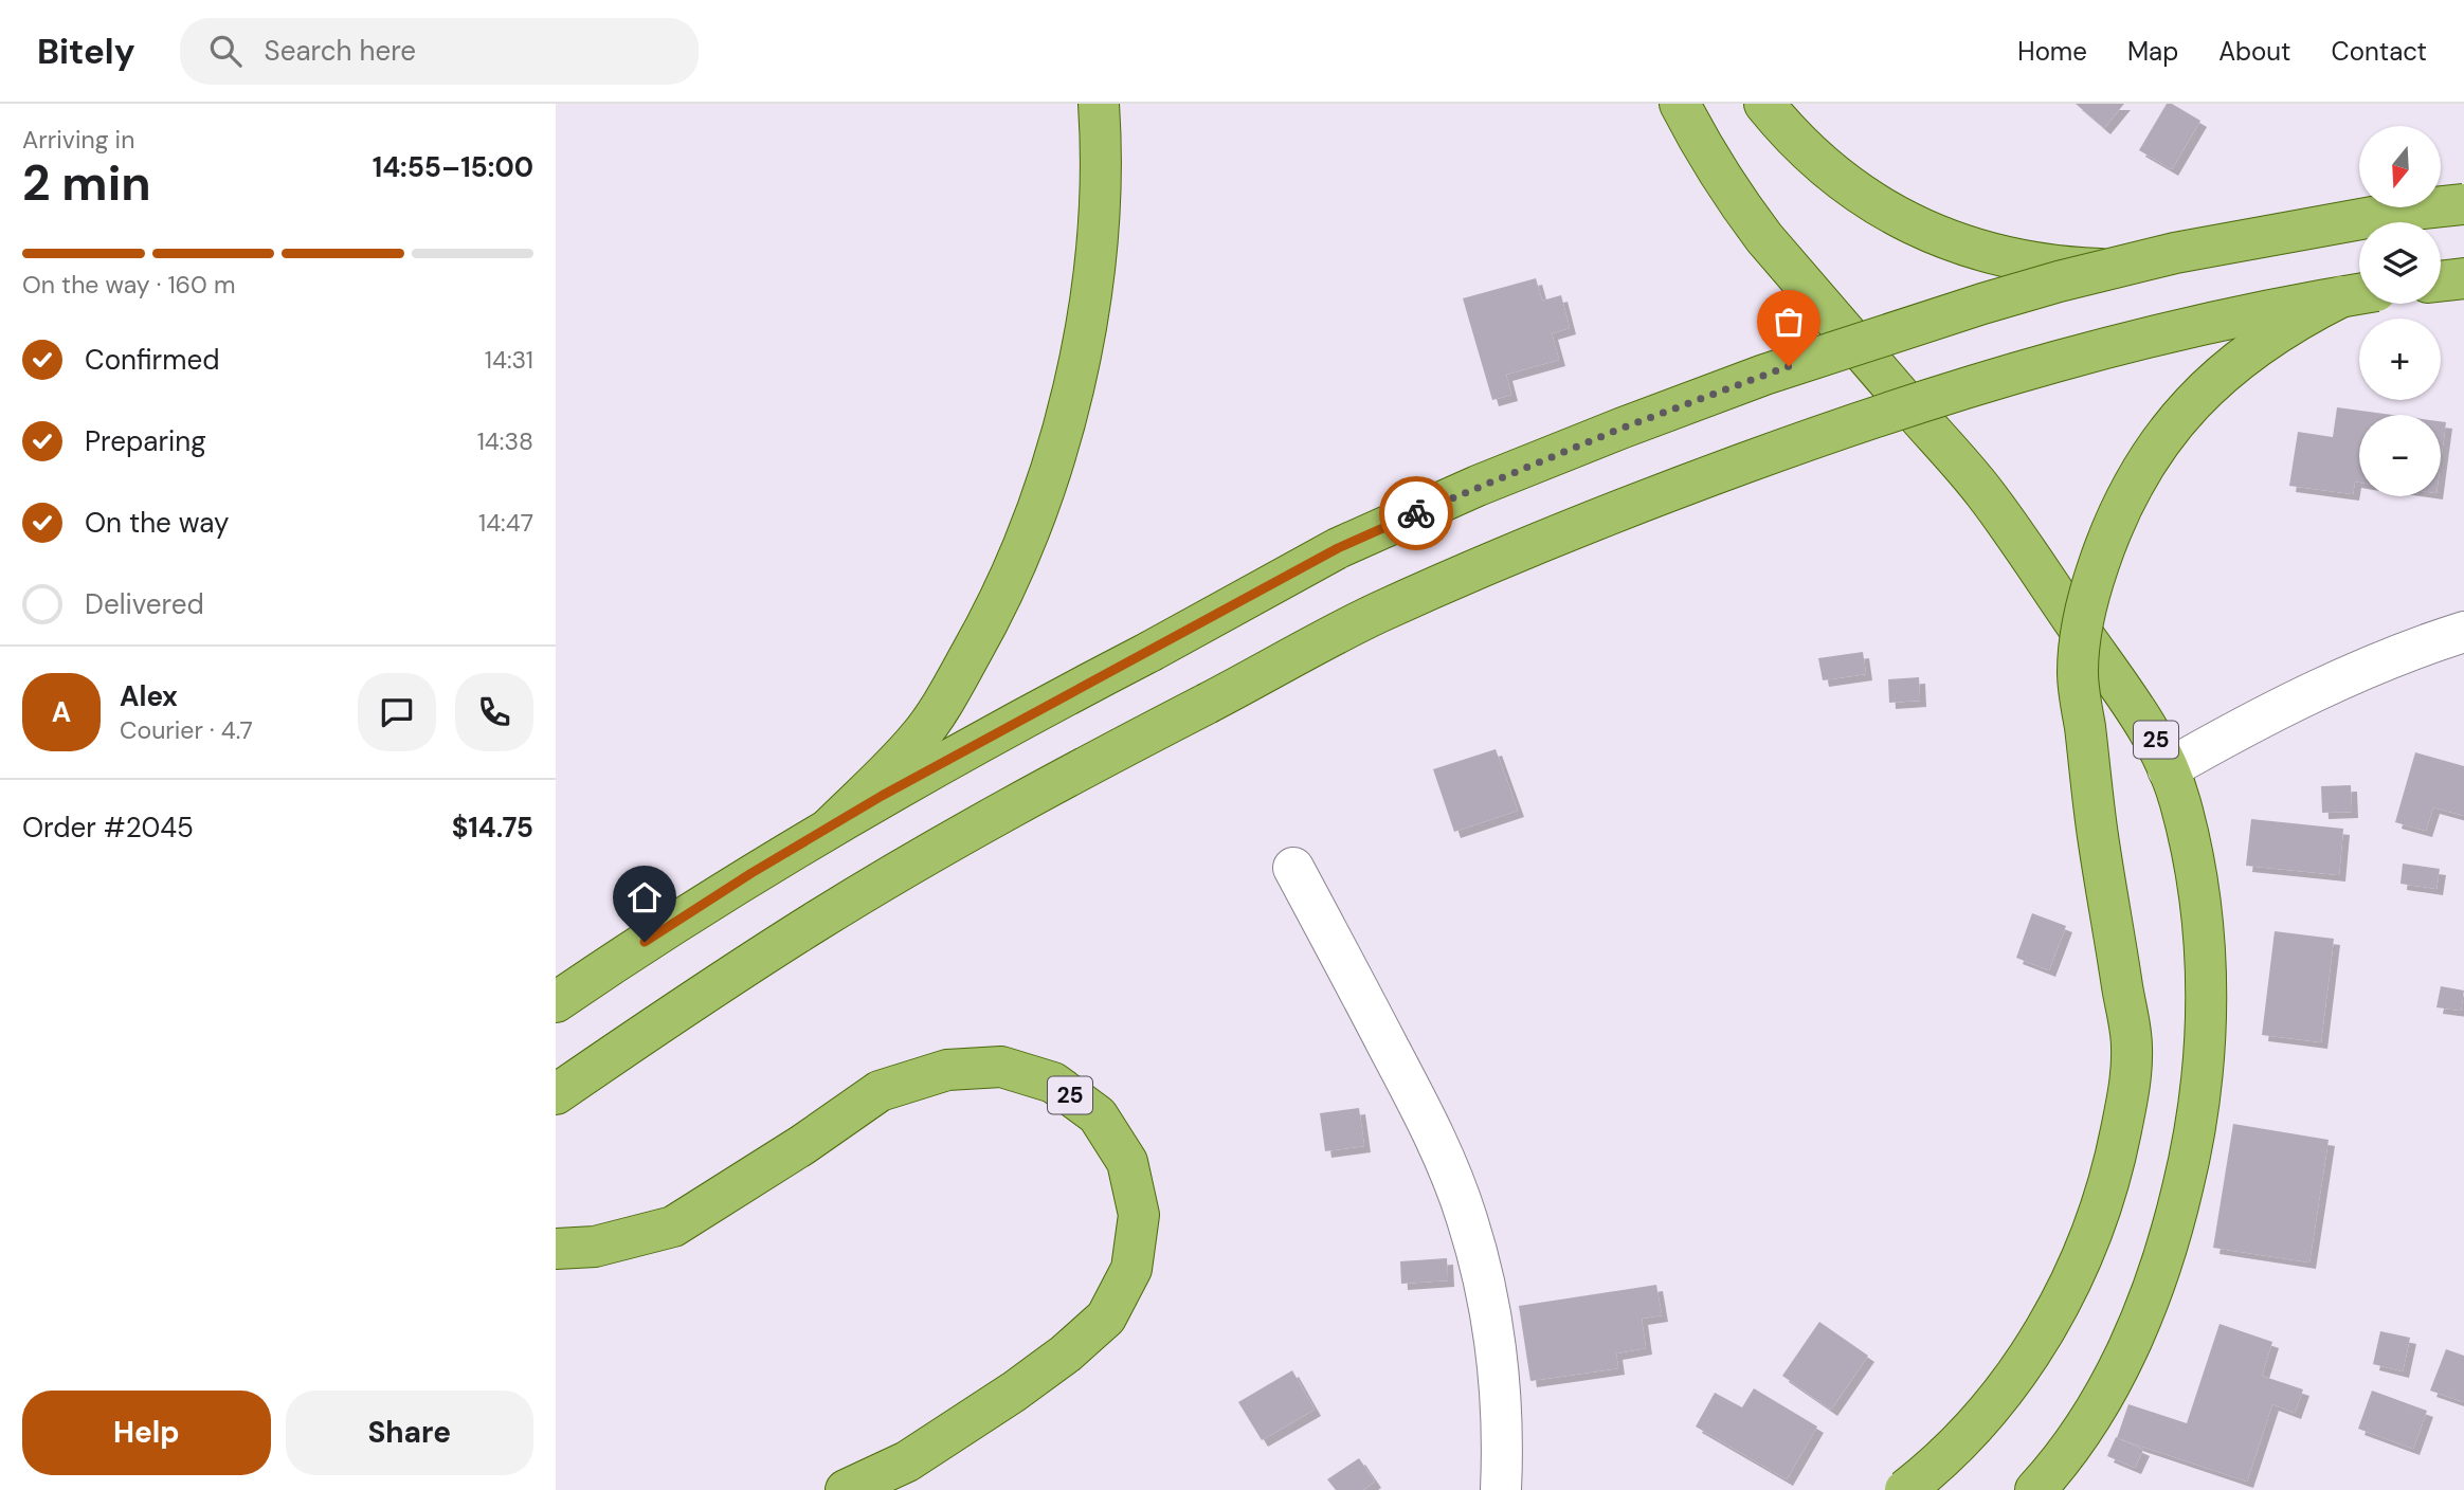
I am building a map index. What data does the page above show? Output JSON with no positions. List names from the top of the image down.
{
  "streets": {
    "main road": ["25"]
  },
  "north": "bottom",
  "page": {
    "header": "Bitely",
    "search": "Search here",
    "nav": [
      "Home",
      "Map",
      "About",
      "Contact"
    ],
    "heading": ["2 min", "Arriving in", "14:55–15:00"],
    "panel": [
      "Alex",
      "Courier · 4.7",
      "Order #2045",
      "$14.75"
    ],
    "map_buttons": ["+", "−"],
    "bar": "On the way · 160 m",
    "list": [
      ["Confirmed", "14:31"],
      ["Preparing", "14:38"],
      ["On the way", "14:47"],
      "Delivered"
    ],
    "round": "A",
    "buttons": ["Help", "Share"]
  }
}
